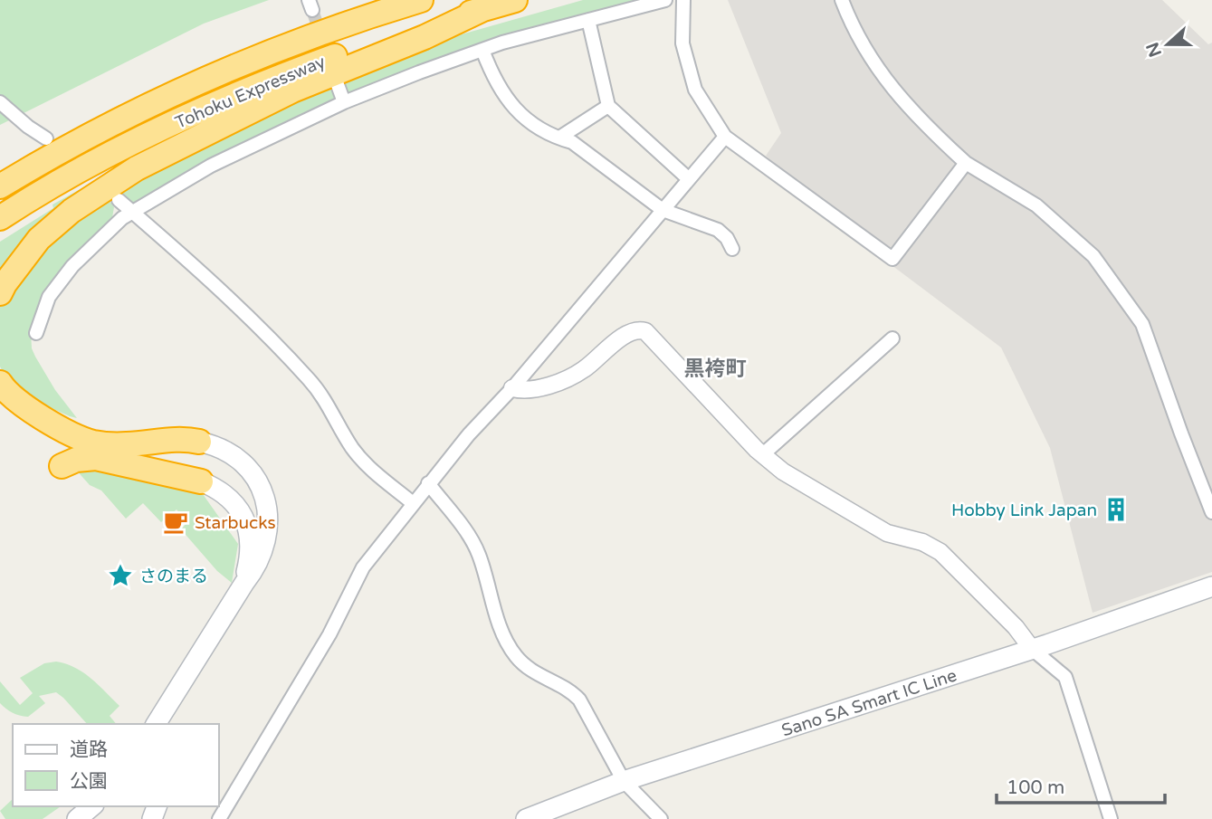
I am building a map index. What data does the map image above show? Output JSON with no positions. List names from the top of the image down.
{
  "streets": {
    "highway": ["Tohoku Expressway"],
    "main road": ["Sano SA Smart IC Line"]
  },
  "districts": ["黒袴町"],
  "places": {
    "building": ["Hobby Link Japan"],
    "cafe": ["Starbucks"],
    "place": ["さのまる"]
  },
  "legend": ["道路", "公園"],
  "scale_bar": "100 m",
  "north": "left"
}
